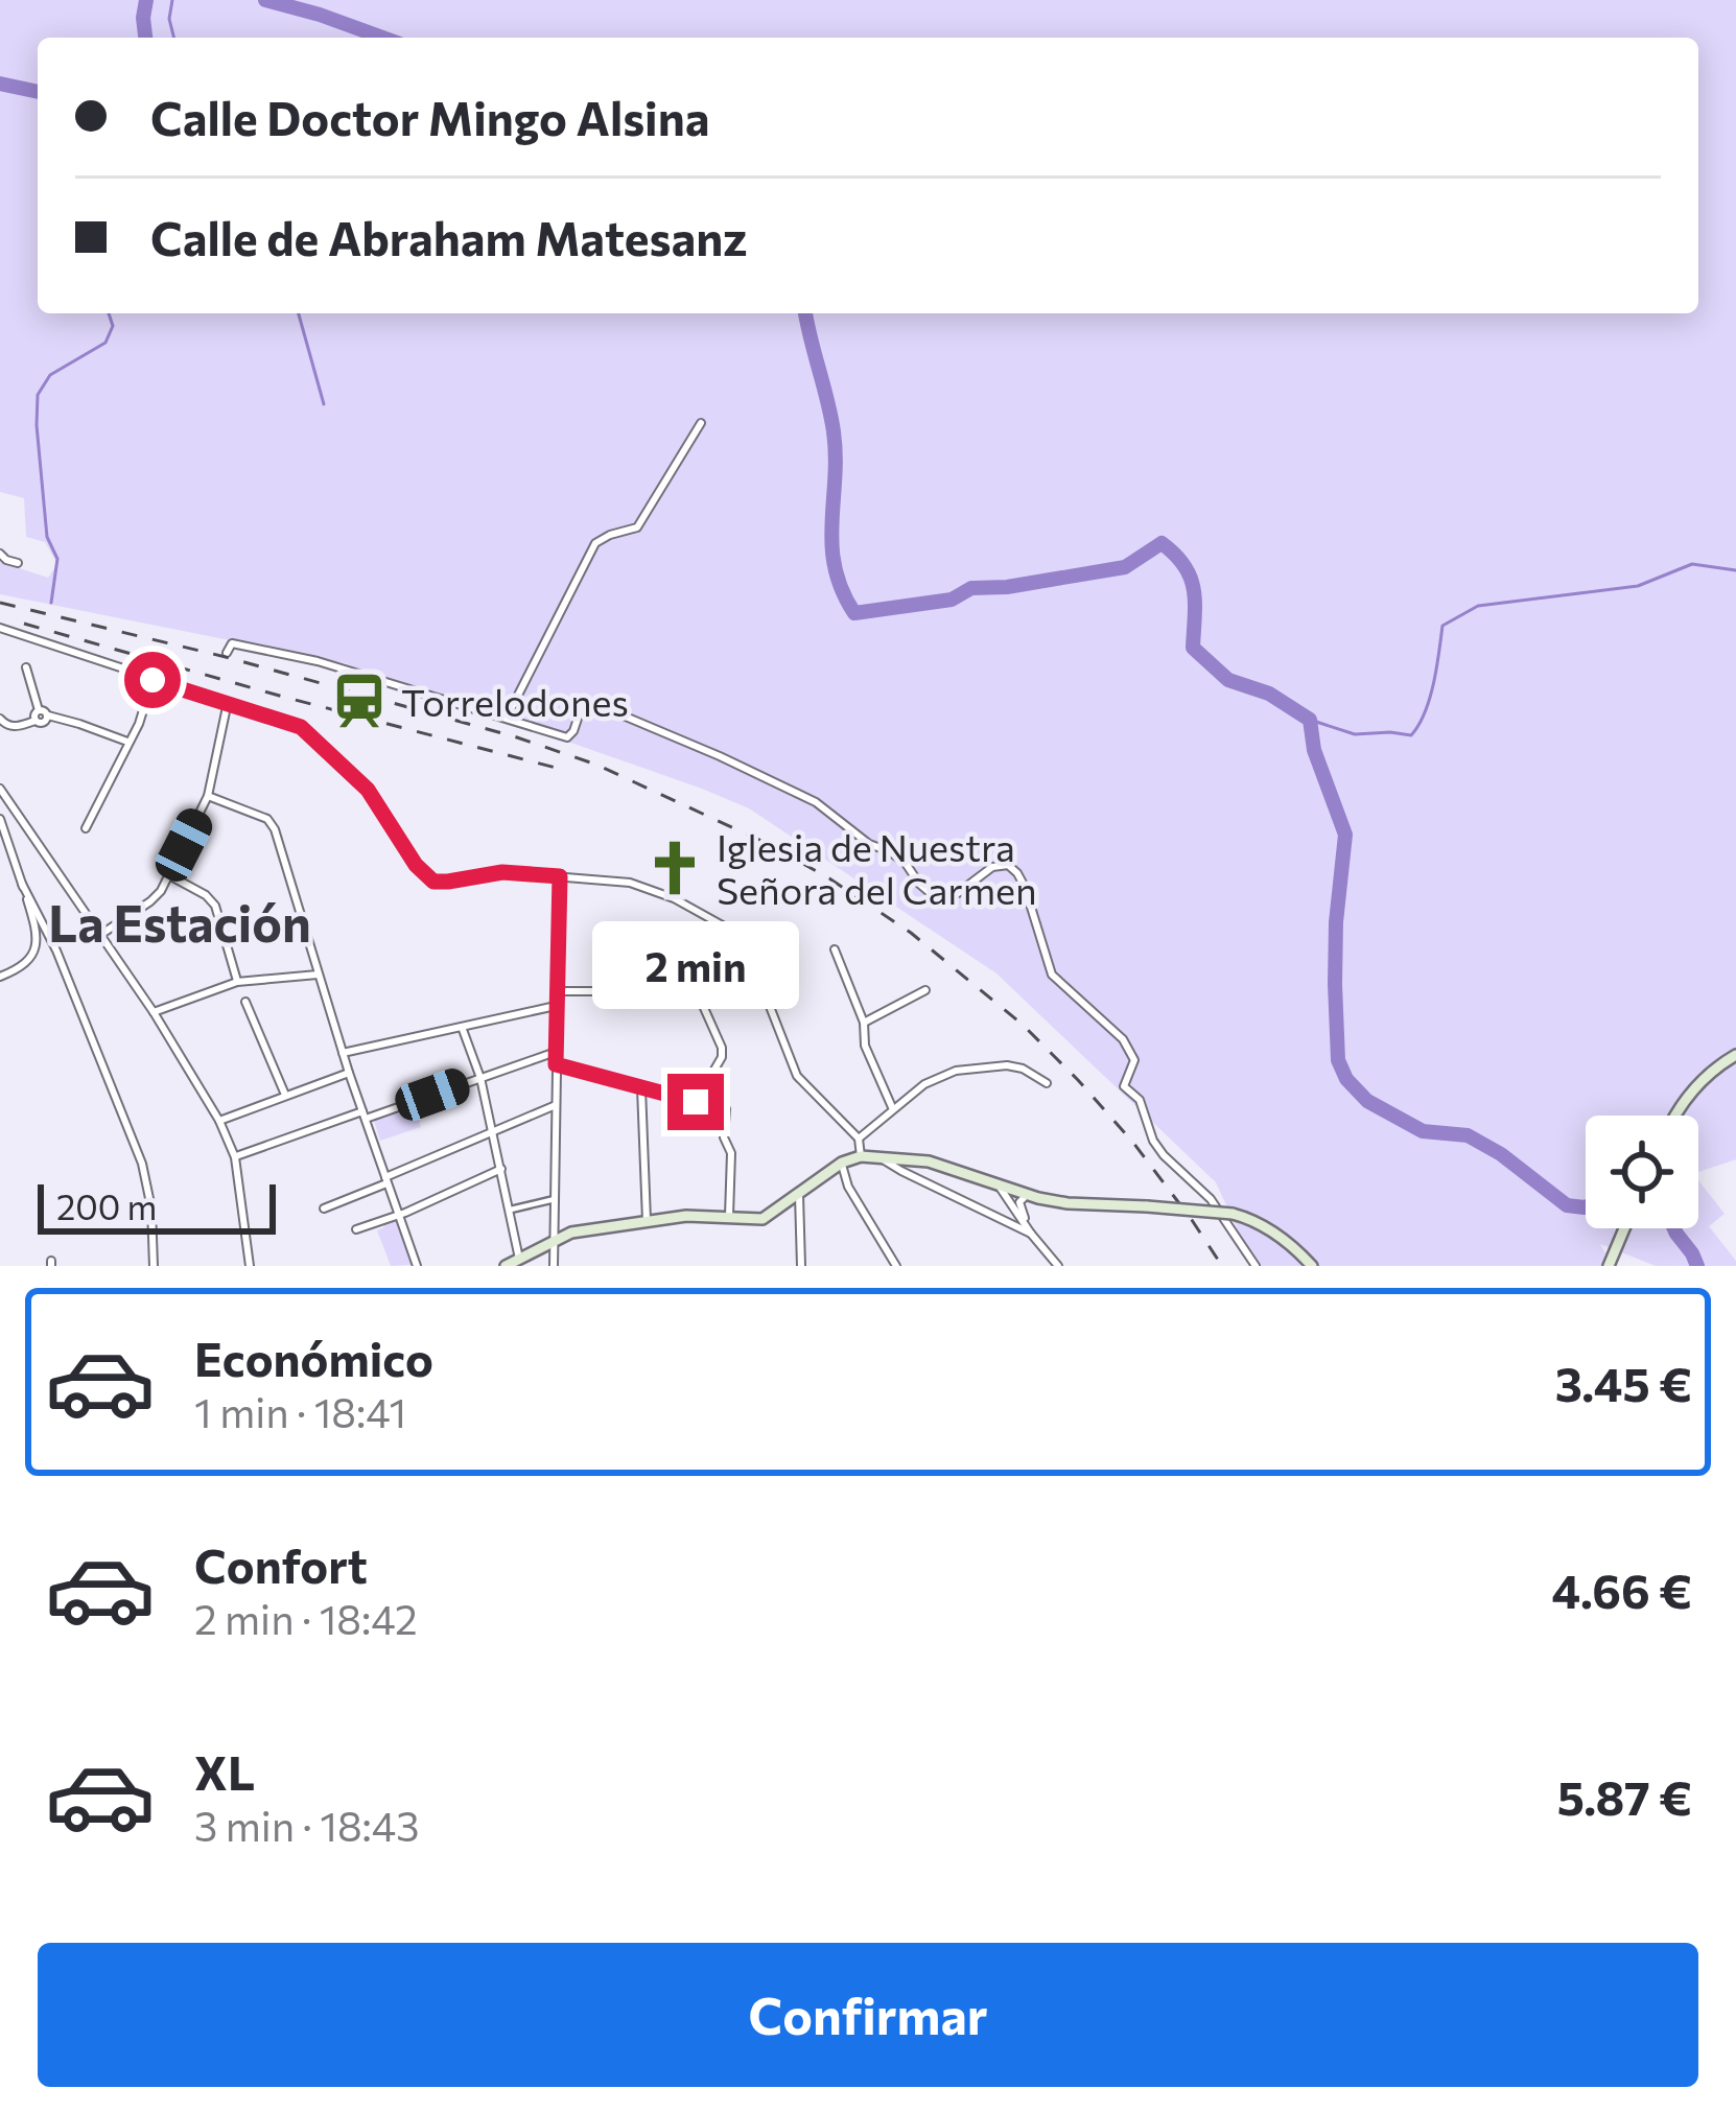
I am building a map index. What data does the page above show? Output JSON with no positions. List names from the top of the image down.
{
  "districts": ["La Estación"],
  "places": {
    "station": ["Torrelodones"],
    "church": ["Iglesia de Nuestra Señora del Carmen"]
  },
  "scale_bar": "200 m",
  "page": {
    "banner": ["Calle Doctor Mingo Alsina", "Calle de Abraham Matesanz"],
    "bubble": "2 min",
    "scale": "200 m",
    "list": [
      {
        "name": "Económico",
        "note": "1 min · 18:41",
        "value": "3.45 €"
      },
      {
        "name": "Confort",
        "note": "2 min · 18:42",
        "value": "4.66 €"
      },
      {
        "name": "XL",
        "note": "3 min · 18:43",
        "value": "5.87 €"
      }
    ],
    "buttons": "Confirmar"
  }
}
